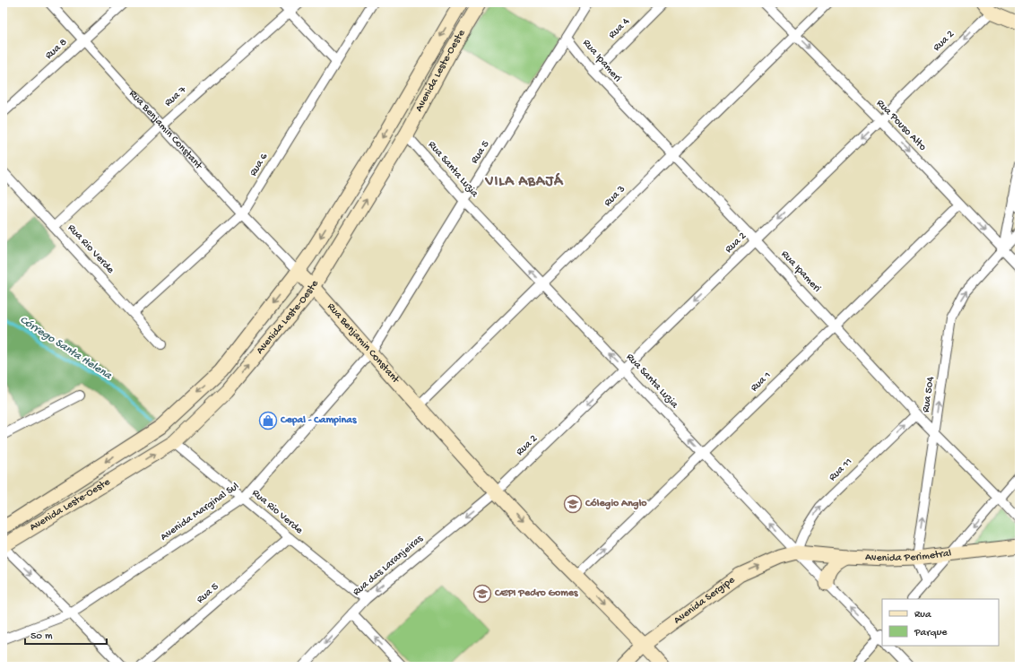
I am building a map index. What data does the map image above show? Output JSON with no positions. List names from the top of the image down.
{
  "streets": {
    "main road": [
      "Avenida Leste-Oeste",
      "Rua Benjamin Constant",
      "Avenida Perimetral",
      "Avenida Sergipe"
    ],
    "street": [
      "Rua 4",
      "Rua 2",
      "Rua 8",
      "Rua Ipameri",
      "Rua 7",
      "Rua Pouso Alto",
      "Rua 5",
      "Rua 6",
      "Rua Santa Luzia",
      "Rua 3",
      "Rua Rio Verde",
      "Rua 1",
      "Rua 504",
      "Rua 11",
      "Avenida Marginal Sul",
      "Rua das Laranjeiras"
    ]
  },
  "crossings": [
    ["Rua 4", "Rua Ipameri"],
    ["Rua 2", "Rua Ipameri"],
    ["Rua 2", "Rua Pouso Alto"],
    ["Rua 2", "Rua Benjamin Constant"],
    ["Rua 2", "Rua Santa Luzia"],
    ["Rua 2", "Rua das Laranjeiras"],
    ["Rua 8", "Rua Benjamin Constant"],
    ["Rua Ipameri", "Rua 5"],
    ["Rua Ipameri", "Rua 3"],
    ["Rua Ipameri", "Rua 1"],
    ["Rua Ipameri", "Rua 504"],
    ["Rua Ipameri", "Rua 11"],
    ["Avenida Leste-Oeste", "Rua Benjamin Constant"],
    ["Avenida Leste-Oeste", "Rua Santa Luzia"],
    ["Avenida Leste-Oeste", "Rua Rio Verde"],
    ["Rua 7", "Rua Benjamin Constant"],
    ["Rua 7", "Rua Rio Verde"],
    ["Rua Pouso Alto", "Rua 3"],
    ["Rua Pouso Alto", "Rua 1"],
    ["Rua Pouso Alto", "Rua 504"],
    ["Rua Benjamin Constant", "Rua 5"],
    ["Rua Benjamin Constant", "Rua 6"],
    ["Rua Benjamin Constant", "Rua 3"],
    ["Rua Benjamin Constant", "Rua 1"],
    ["Rua Benjamin Constant", "Avenida Marginal Sul"],
    ["Rua Benjamin Constant", "Rua das Laranjeiras"],
    ["Rua Benjamin Constant", "Avenida Sergipe"],
    ["Rua 5", "Rua Santa Luzia"],
    ["Rua 5", "Rua Rio Verde"],
    ["Rua 5", "Avenida Marginal Sul"],
    ["Rua 6", "Rua Rio Verde"],
    ["Rua Santa Luzia", "Rua 3"],
    ["Rua Santa Luzia", "Rua 1"],
    ["Rua Santa Luzia", "Rua 11"],
    ["Rua Santa Luzia", "Avenida Perimetral"],
    ["Rua Santa Luzia", "Avenida Sergipe"],
    ["Rua Rio Verde", "Avenida Marginal Sul"],
    ["Rua Rio Verde", "Rua das Laranjeiras"],
    ["Rua 504", "Avenida Perimetral"],
    ["Rua 11", "Avenida Perimetral"],
    ["Rua 11", "Avenida Sergipe"],
    ["Avenida Perimetral", "Avenida Sergipe"]
  ],
  "one_way": [
    "Rua 2",
    "Rua Pouso Alto",
    "Rua Santa Luzia",
    "Rua 504",
    "Rua 11",
    "Rua das Laranjeiras",
    "Avenida Sergipe"
  ],
  "districts": ["VILA ABAJÁ"],
  "water": ["Córrego Santa Helena"],
  "places": {
    "shop": ["Cepal - Campinas"],
    "school or university": ["Cólegio Anglo", "CEPI Pedro Gomes"]
  },
  "legend": ["Rua", "Parque"],
  "scale_bar": "50 m"
}
